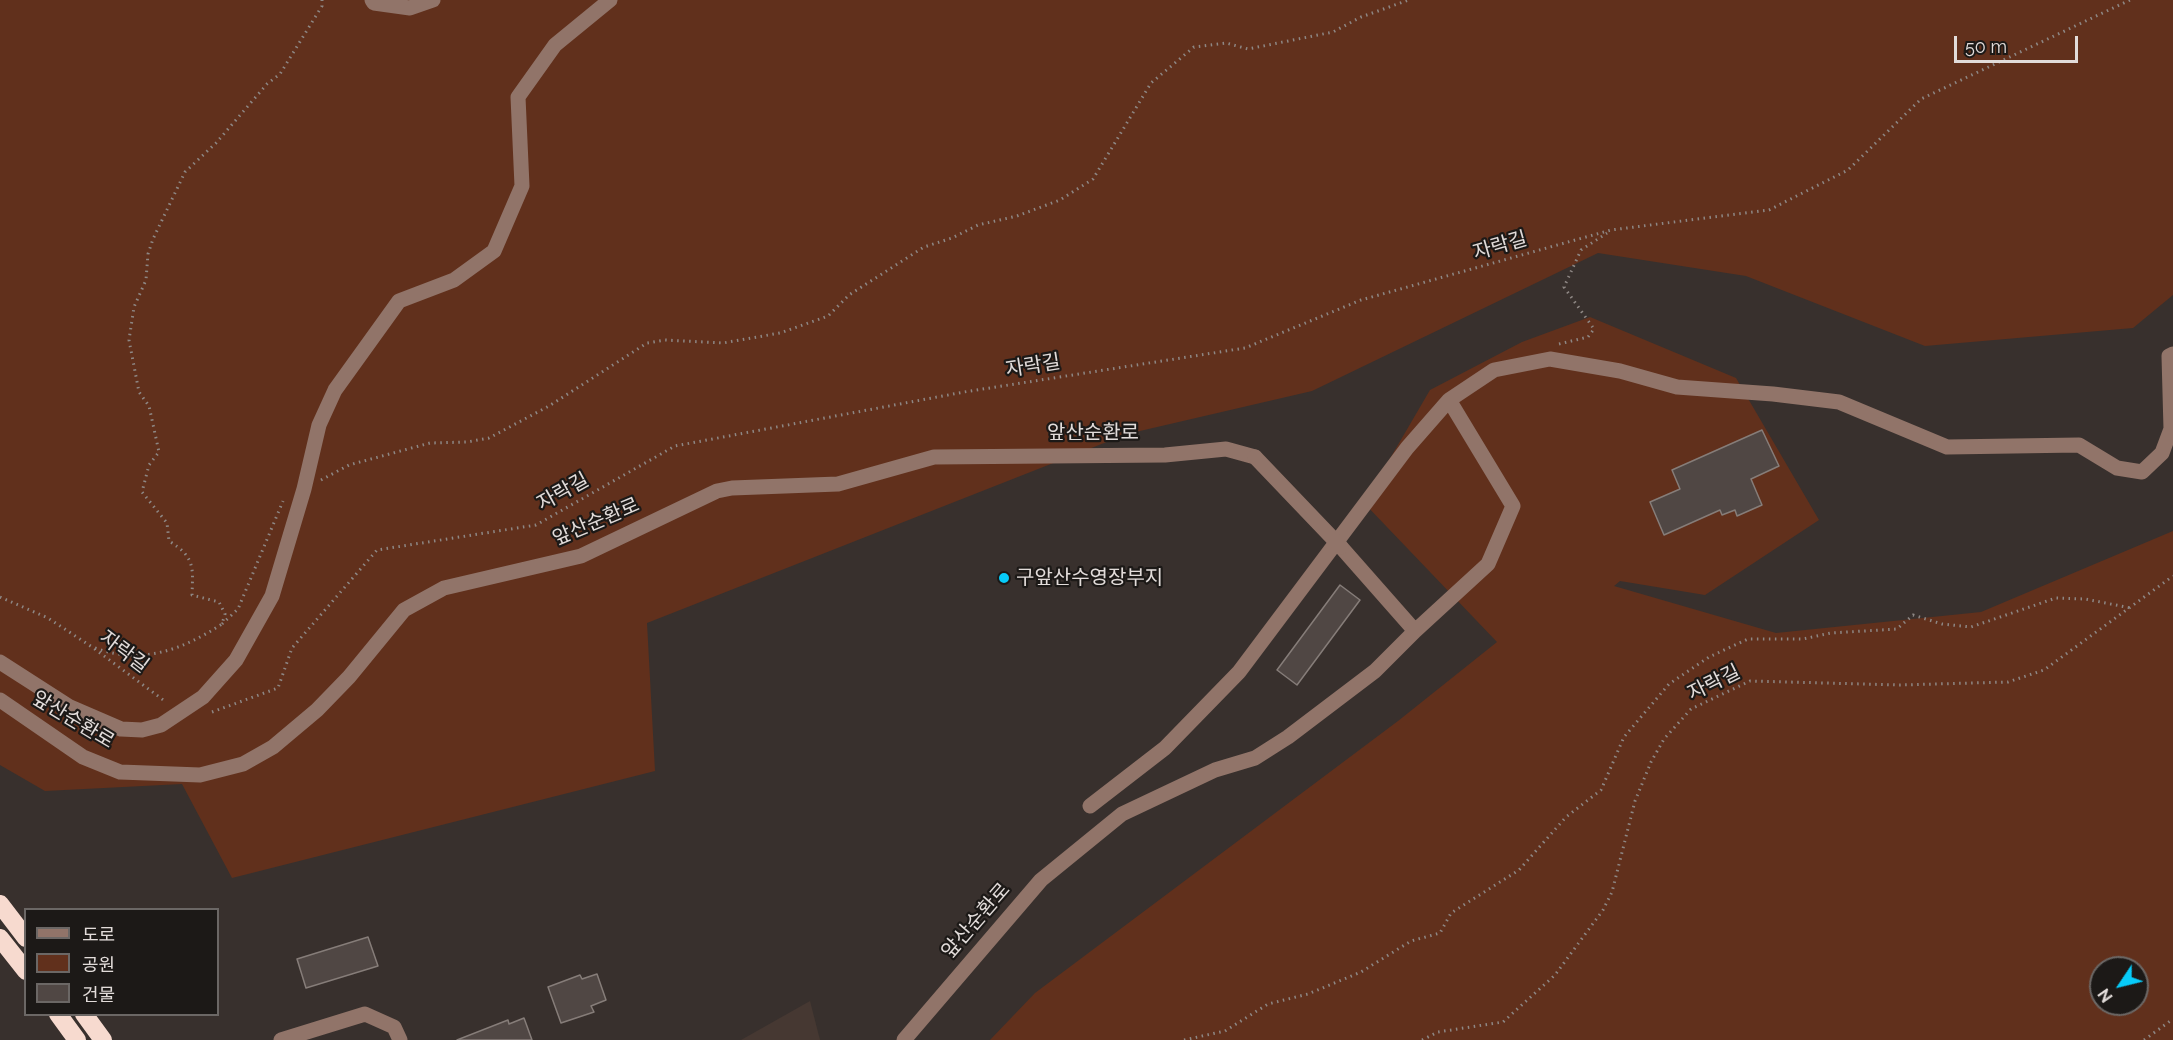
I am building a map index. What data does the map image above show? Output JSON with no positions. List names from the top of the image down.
{
  "streets": {
    "street": ["앞산순환로"],
    "path": ["자락길"]
  },
  "places": ["구앞산수영장부지"],
  "legend": ["도로", "공원", "건물"],
  "scale_bar": "50 m",
  "north": "bottom left"
}
